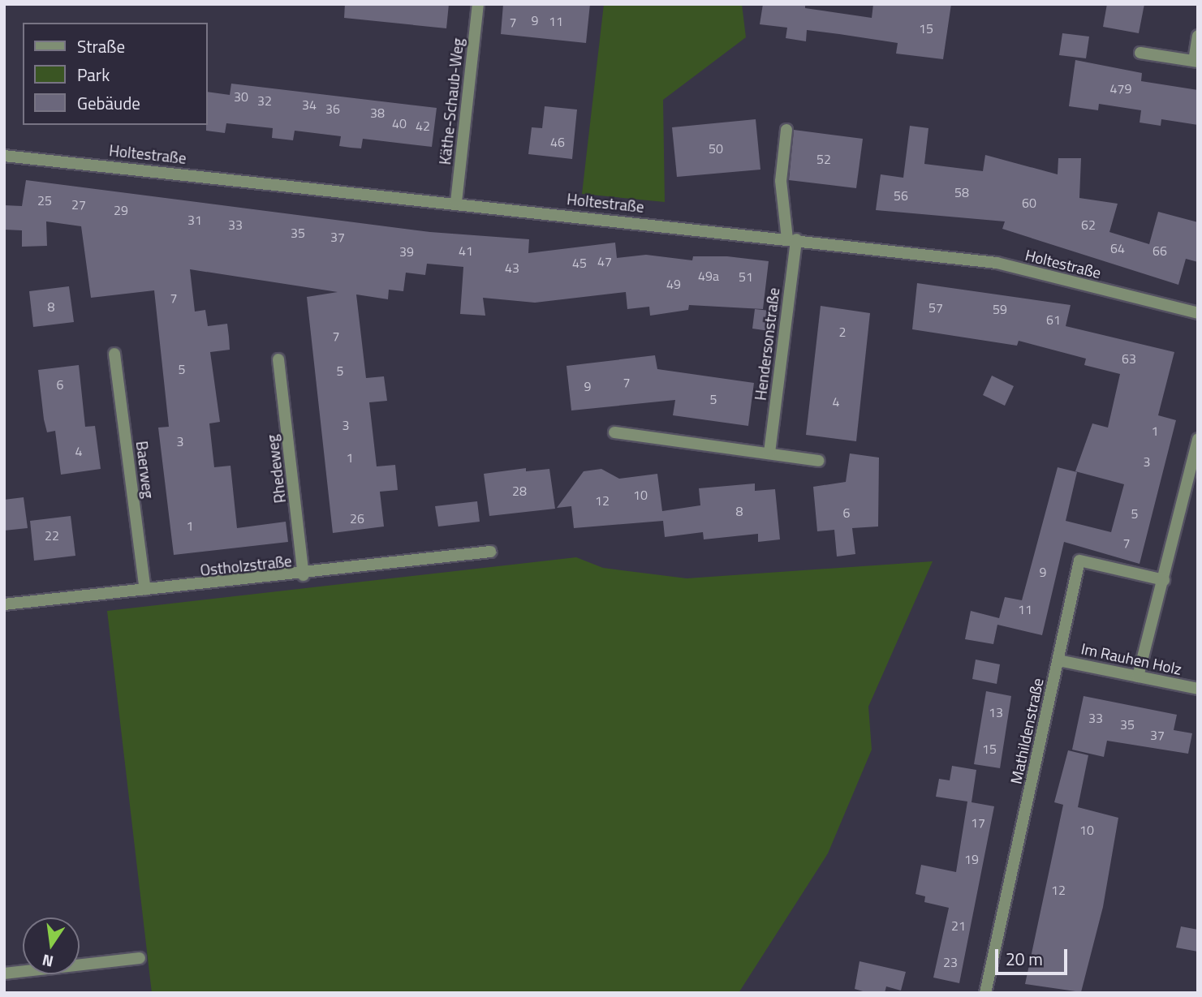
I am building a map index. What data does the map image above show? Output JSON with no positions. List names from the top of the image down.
{
  "streets": {
    "street": [
      "Käthe-Schaub-Weg",
      "Holtestraße",
      "Hendersonstraße",
      "Rhedeweg",
      "Baerweg",
      "Ostholzstraße",
      "Im Rauhen Holz",
      "Mathildenstraße"
    ]
  },
  "crossings": [
    ["Käthe-Schaub-Weg", "Holtestraße"],
    ["Holtestraße", "Hendersonstraße"],
    ["Rhedeweg", "Ostholzstraße"],
    ["Baerweg", "Ostholzstraße"],
    ["Im Rauhen Holz", "Mathildenstraße"]
  ],
  "house_numbers": [
    "9",
    "11",
    "7",
    "15",
    "479",
    "30",
    "32",
    "34",
    "36",
    "38",
    "40",
    "42",
    "46",
    "50",
    "52",
    "58",
    "56",
    "25",
    "60",
    "27",
    "29",
    "31",
    "33",
    "62",
    "35",
    "37",
    "64",
    "41",
    "66",
    "39",
    "47",
    "45",
    "43",
    "49a",
    "51",
    "49",
    "7",
    "8",
    "57",
    "59",
    "61",
    "2",
    "7",
    "63",
    "5",
    "5",
    "7",
    "6",
    "9",
    "5",
    "4",
    "3",
    "1",
    "3",
    "4",
    "1",
    "3",
    "28",
    "10",
    "12",
    "8",
    "6",
    "5",
    "26",
    "1",
    "22",
    "7",
    "9",
    "11",
    "13",
    "33",
    "35",
    "37",
    "15",
    "17",
    "10",
    "19",
    "12",
    "21",
    "23"
  ],
  "legend": ["Straße", "Park", "Gebäude"],
  "scale_bar": "20 m",
  "north": "bottom"
}
